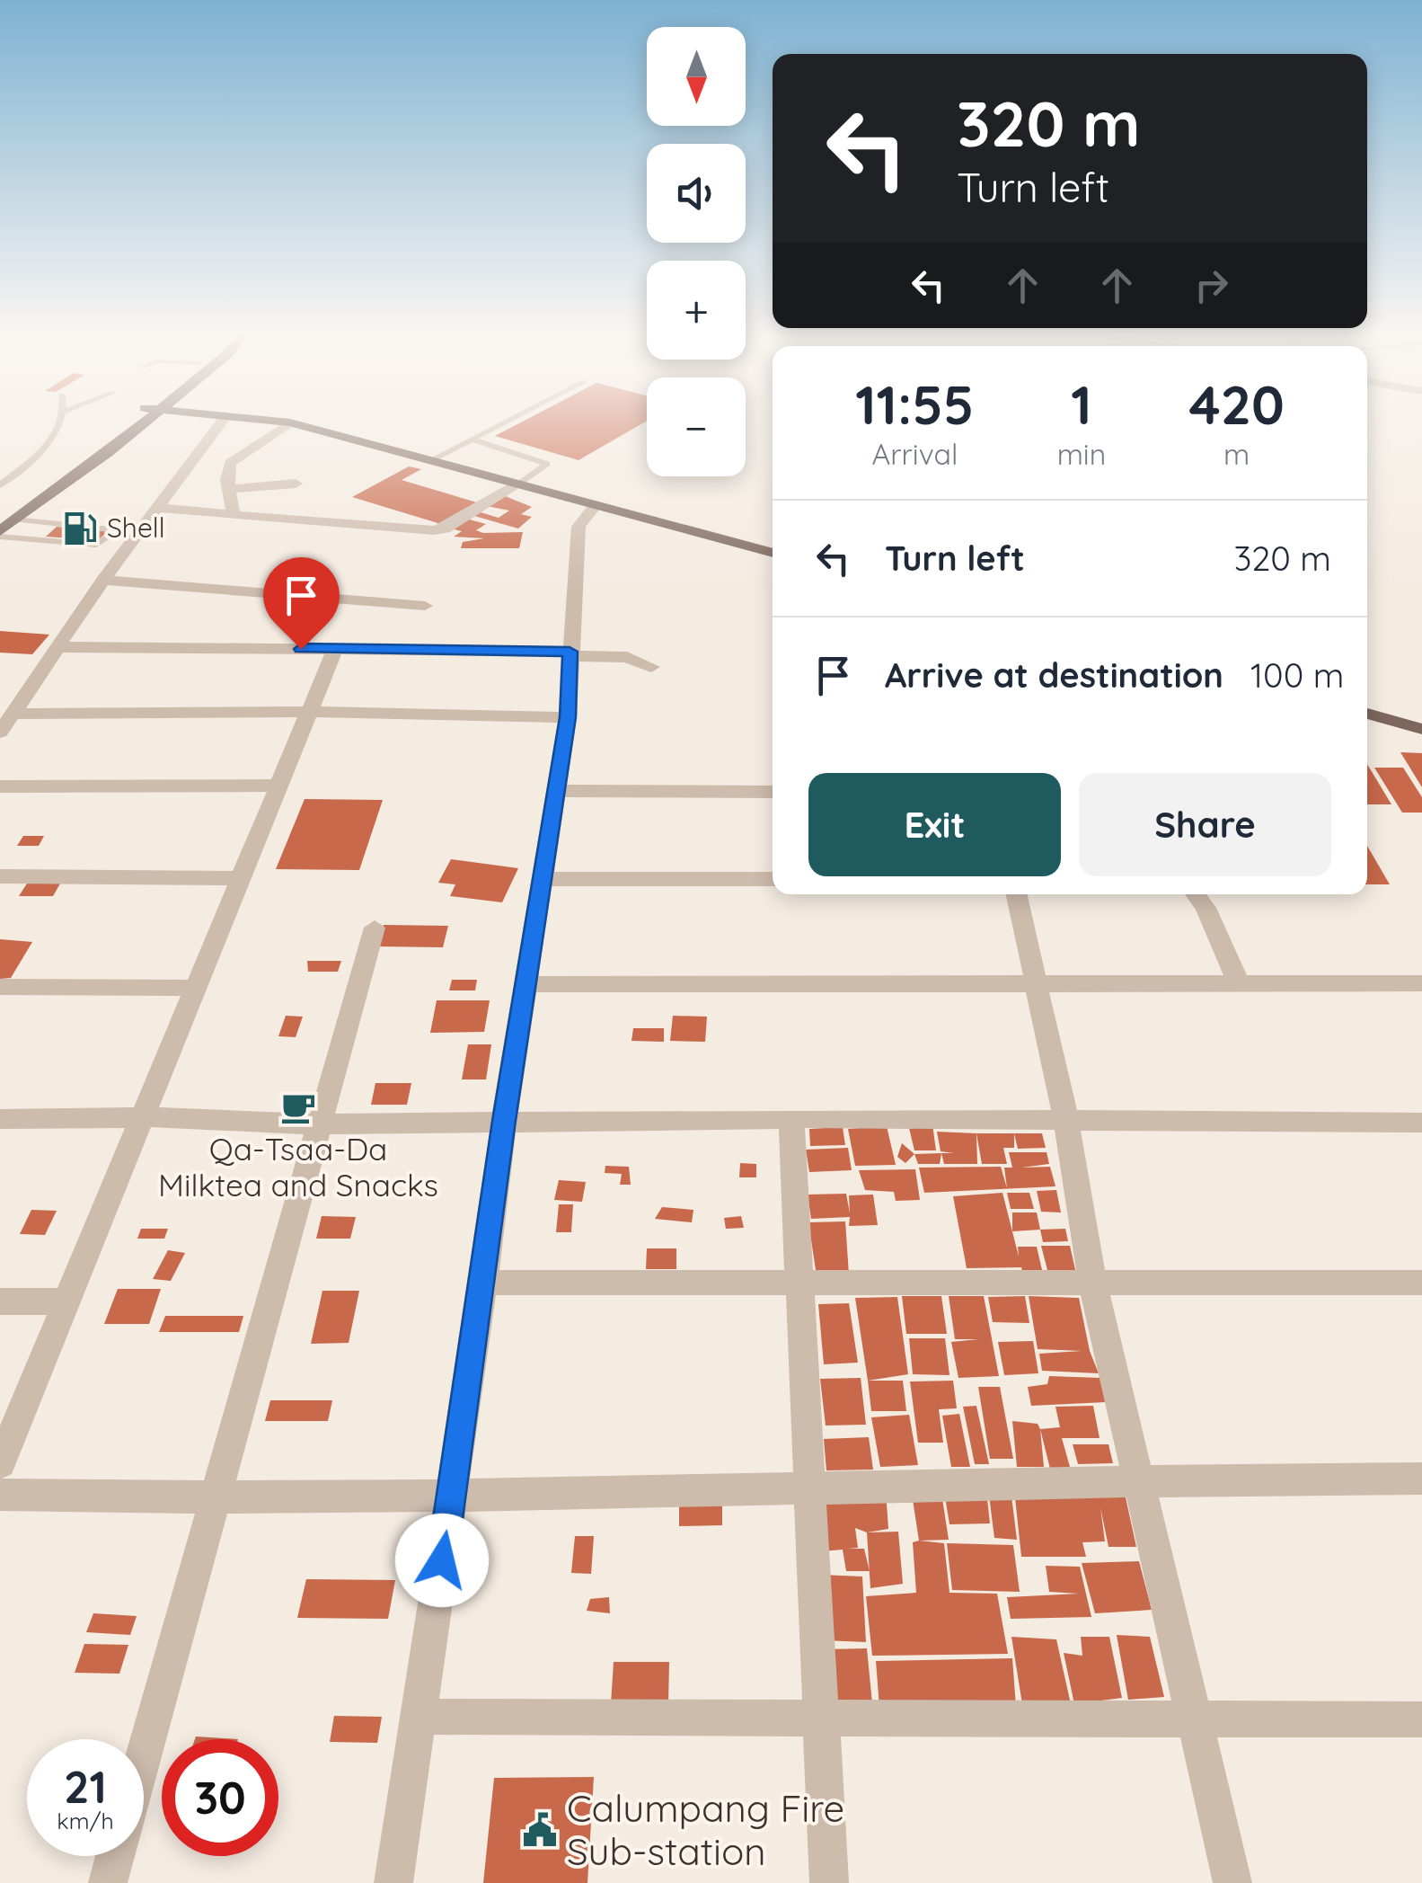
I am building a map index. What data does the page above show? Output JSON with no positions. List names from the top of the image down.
{
  "places": {
    "fuel station": ["Shell"],
    "cafe": ["Qa-Tsaa-Da Milktea and Snacks"],
    "public building": ["Calumpang Fire Sub-station"]
  },
  "north": "bottom",
  "page": {
    "map_buttons": ["+", "−"],
    "turn": ["320 m", "Turn left"],
    "eta": [
      "11:55",
      "Arrival",
      "1",
      "min",
      "420",
      "m"
    ],
    "list": [
      {
        "name": "Turn left",
        "value": "320 m"
      },
      {
        "name": "Arrive at destination",
        "value": "100 m"
      }
    ],
    "buttons": ["Exit", "Share"],
    "speed": "21 km/h",
    "limit": "30"
  }
}
